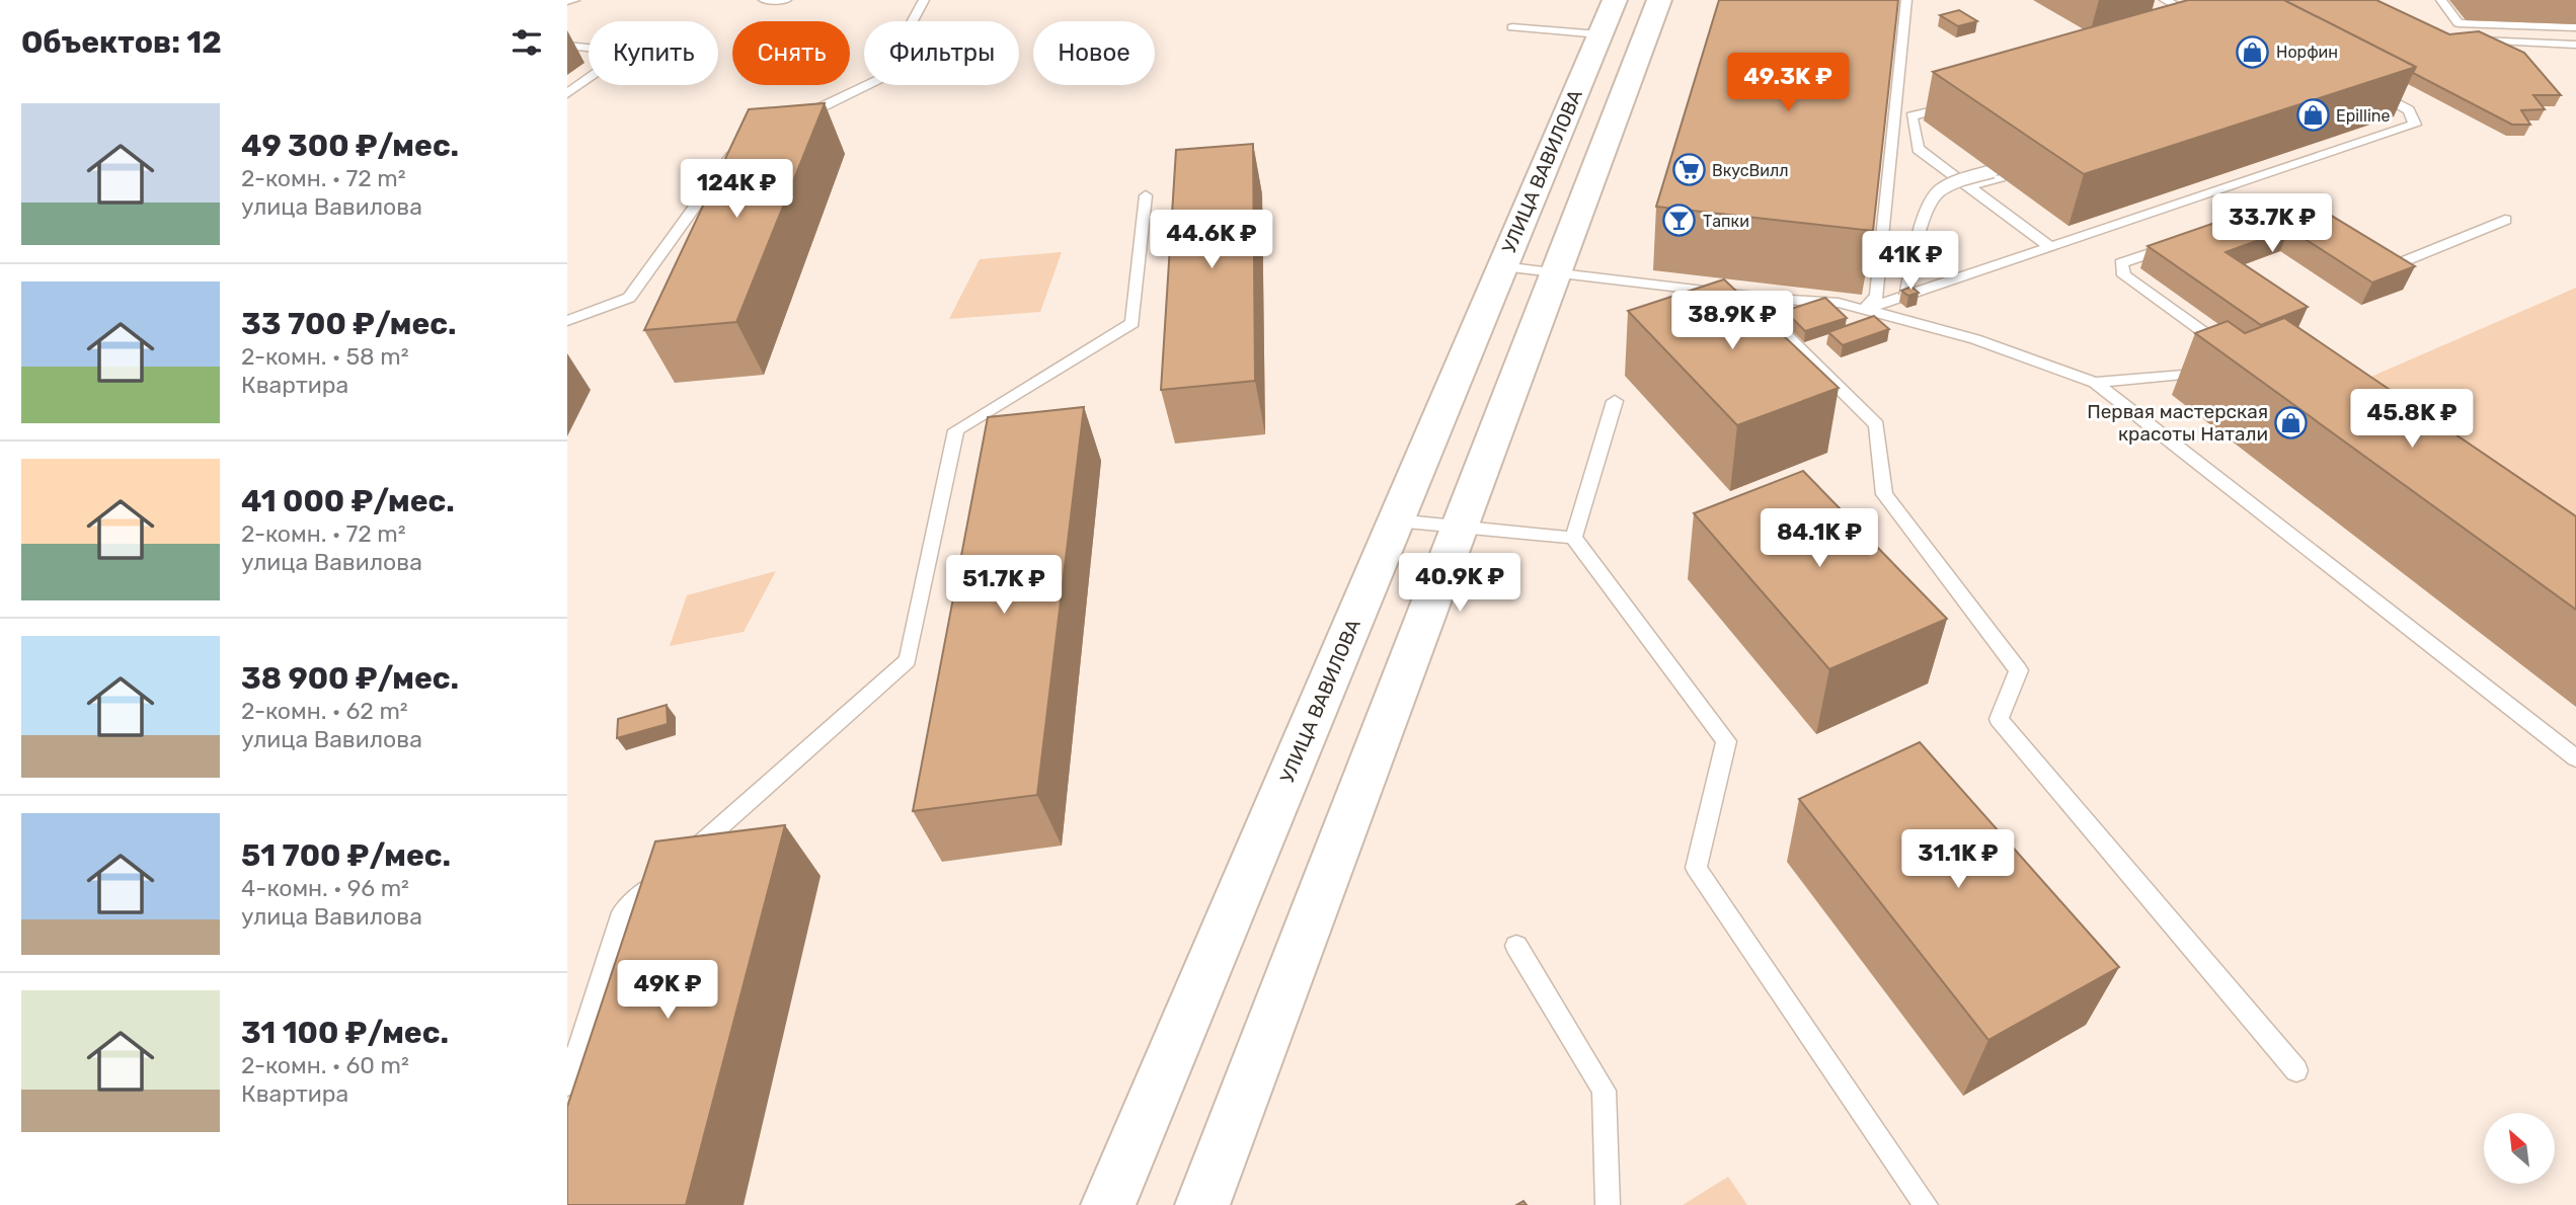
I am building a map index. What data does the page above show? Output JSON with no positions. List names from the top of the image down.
{
  "streets": {
    "street": ["УЛИЦА ВАВИЛОВА"]
  },
  "places": {
    "shop": ["Норфин", "Epilline", "Первая мастерская красоты Натали"],
    "supermarket": ["ВкусВилл"],
    "bar": ["Тапки"]
  },
  "north": "top left",
  "page": {
    "heading": "Объектов: 12",
    "chip": [
      "Купить",
      "Снять",
      "Фильтры",
      "Новое"
    ],
    "price": [
      "49.3K ₽",
      "124K ₽",
      "33.7K ₽",
      "44.6K ₽",
      "41K ₽",
      "38.9K ₽",
      "45.8K ₽",
      "84.1K ₽",
      "40.9K ₽",
      "51.7K ₽",
      "31.1K ₽",
      "49K ₽"
    ],
    "list": [
      {
        "name": "49 300 ₽/мес.",
        "note": "2-комн. · 72 m² · улица Вавилова"
      },
      {
        "name": "33 700 ₽/мес.",
        "note": "2-комн. · 58 m² · Квартира"
      },
      {
        "name": "41 000 ₽/мес.",
        "note": "2-комн. · 72 m² · улица Вавилова"
      },
      {
        "name": "38 900 ₽/мес.",
        "note": "2-комн. · 62 m² · улица Вавилова"
      },
      {
        "name": "51 700 ₽/мес.",
        "note": "4-комн. · 96 m² · улица Вавилова"
      },
      {
        "name": "31 100 ₽/мес.",
        "note": "2-комн. · 60 m² · Квартира"
      }
    ]
  }
}
